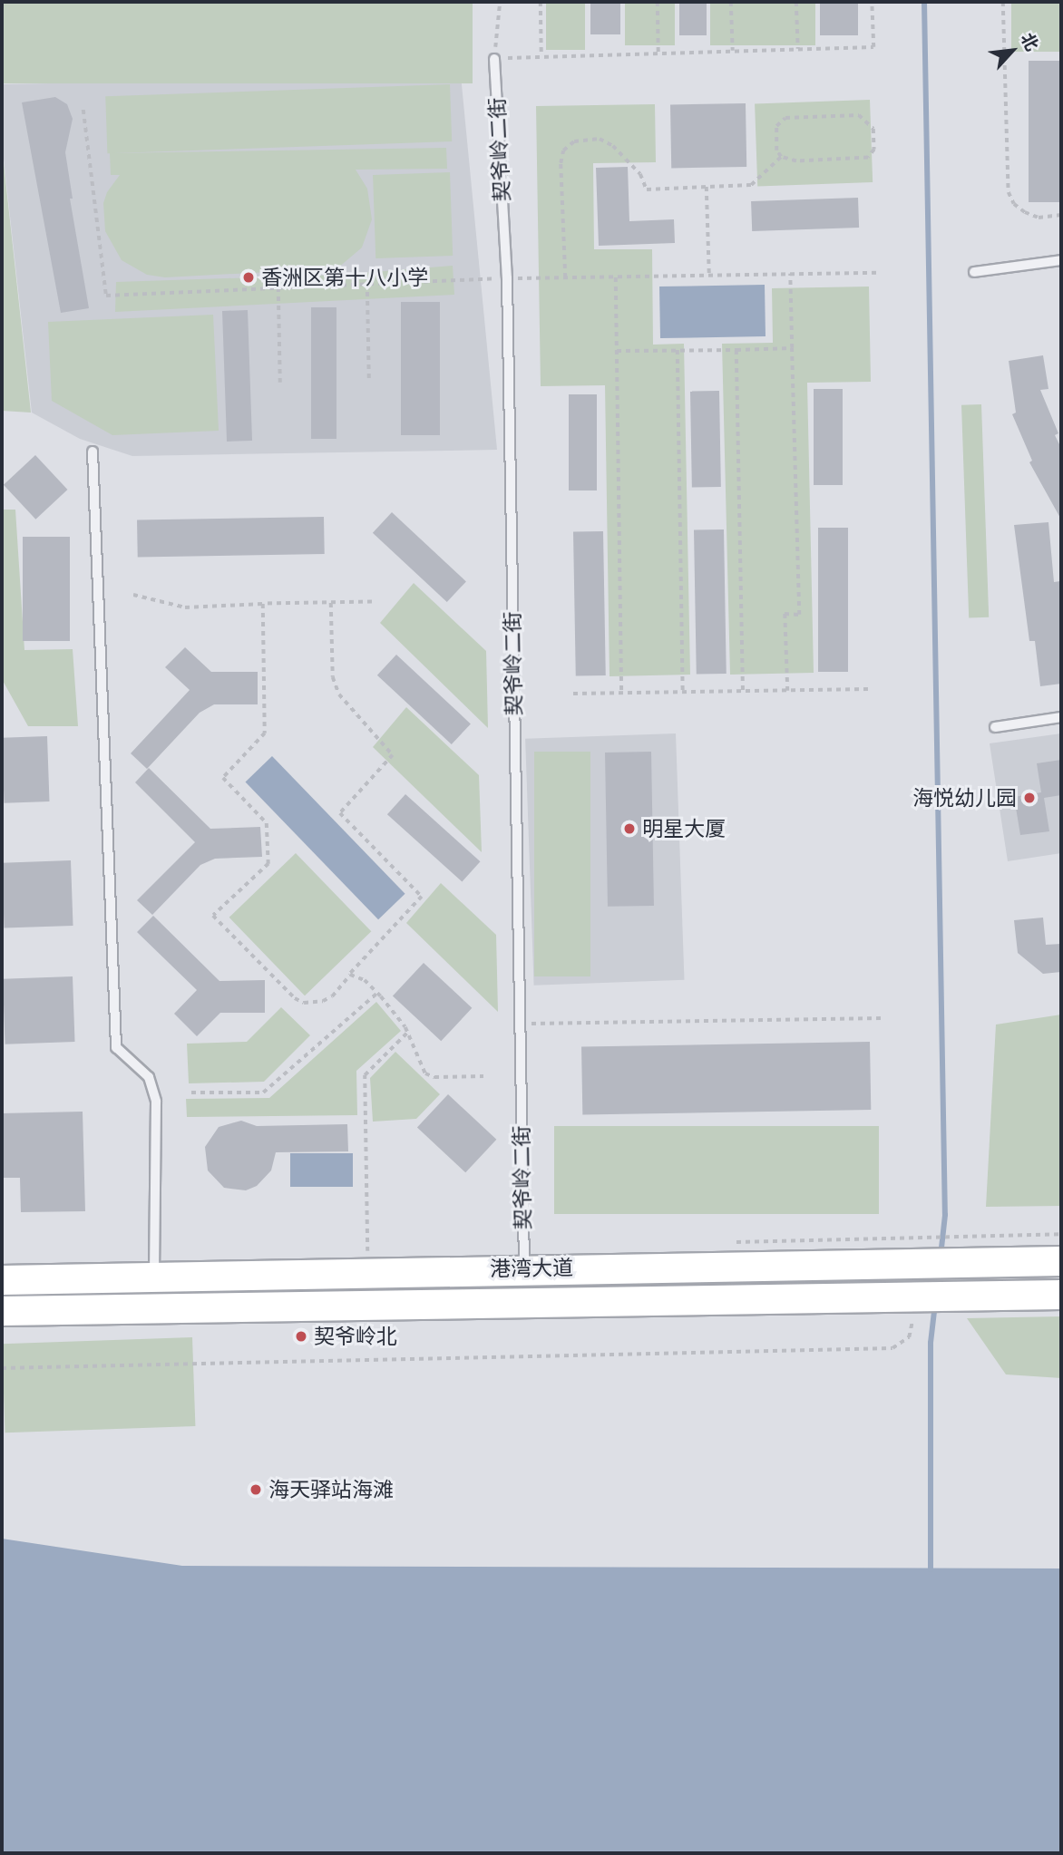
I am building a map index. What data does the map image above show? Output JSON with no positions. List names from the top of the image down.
{
  "streets": {
    "highway": ["港湾大道"],
    "lane": ["契爷岭二街"]
  },
  "crossings": [
    ["契爷岭二街", "港湾大道"]
  ],
  "places": [
    "香洲区第十八小学",
    "海悦幼儿园",
    "明星大厦",
    "契爷岭北",
    "海天驿站海滩"
  ],
  "north": "top right"
}
